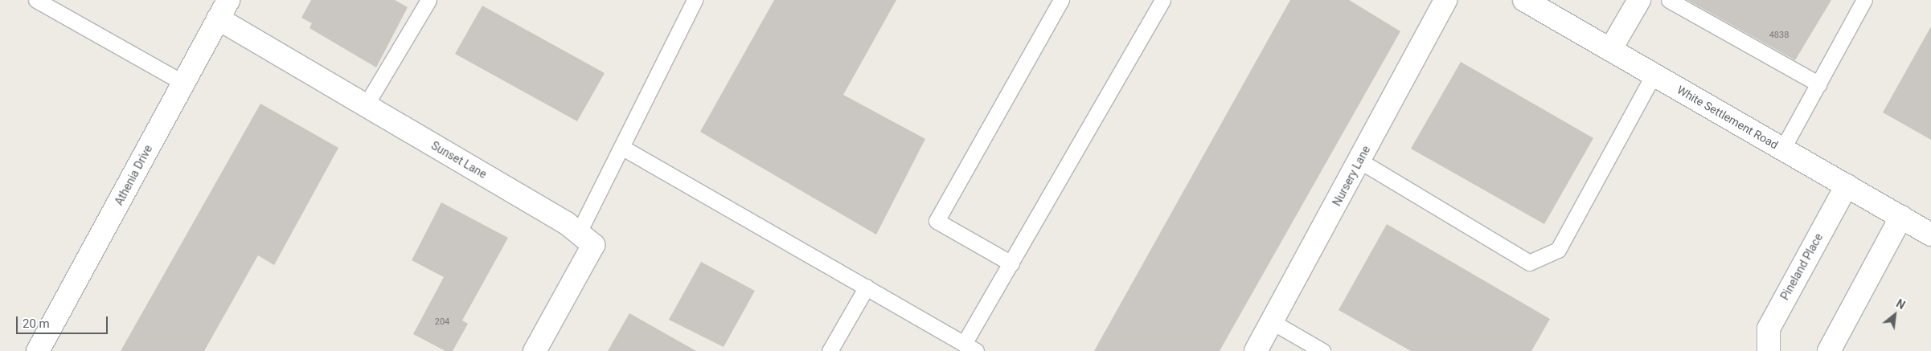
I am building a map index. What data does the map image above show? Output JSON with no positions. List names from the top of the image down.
{
  "streets": {
    "street": [
      "White Settlement Road",
      "Sunset Lane",
      "Athenia Drive",
      "Nursery Lane",
      "Pineland Place"
    ]
  },
  "crossings": [
    ["White Settlement Road", "Pineland Place"],
    ["Sunset Lane", "Athenia Drive"]
  ],
  "house_numbers": ["4838", "204"],
  "scale_bar": "20 m",
  "north": "top right"
}
